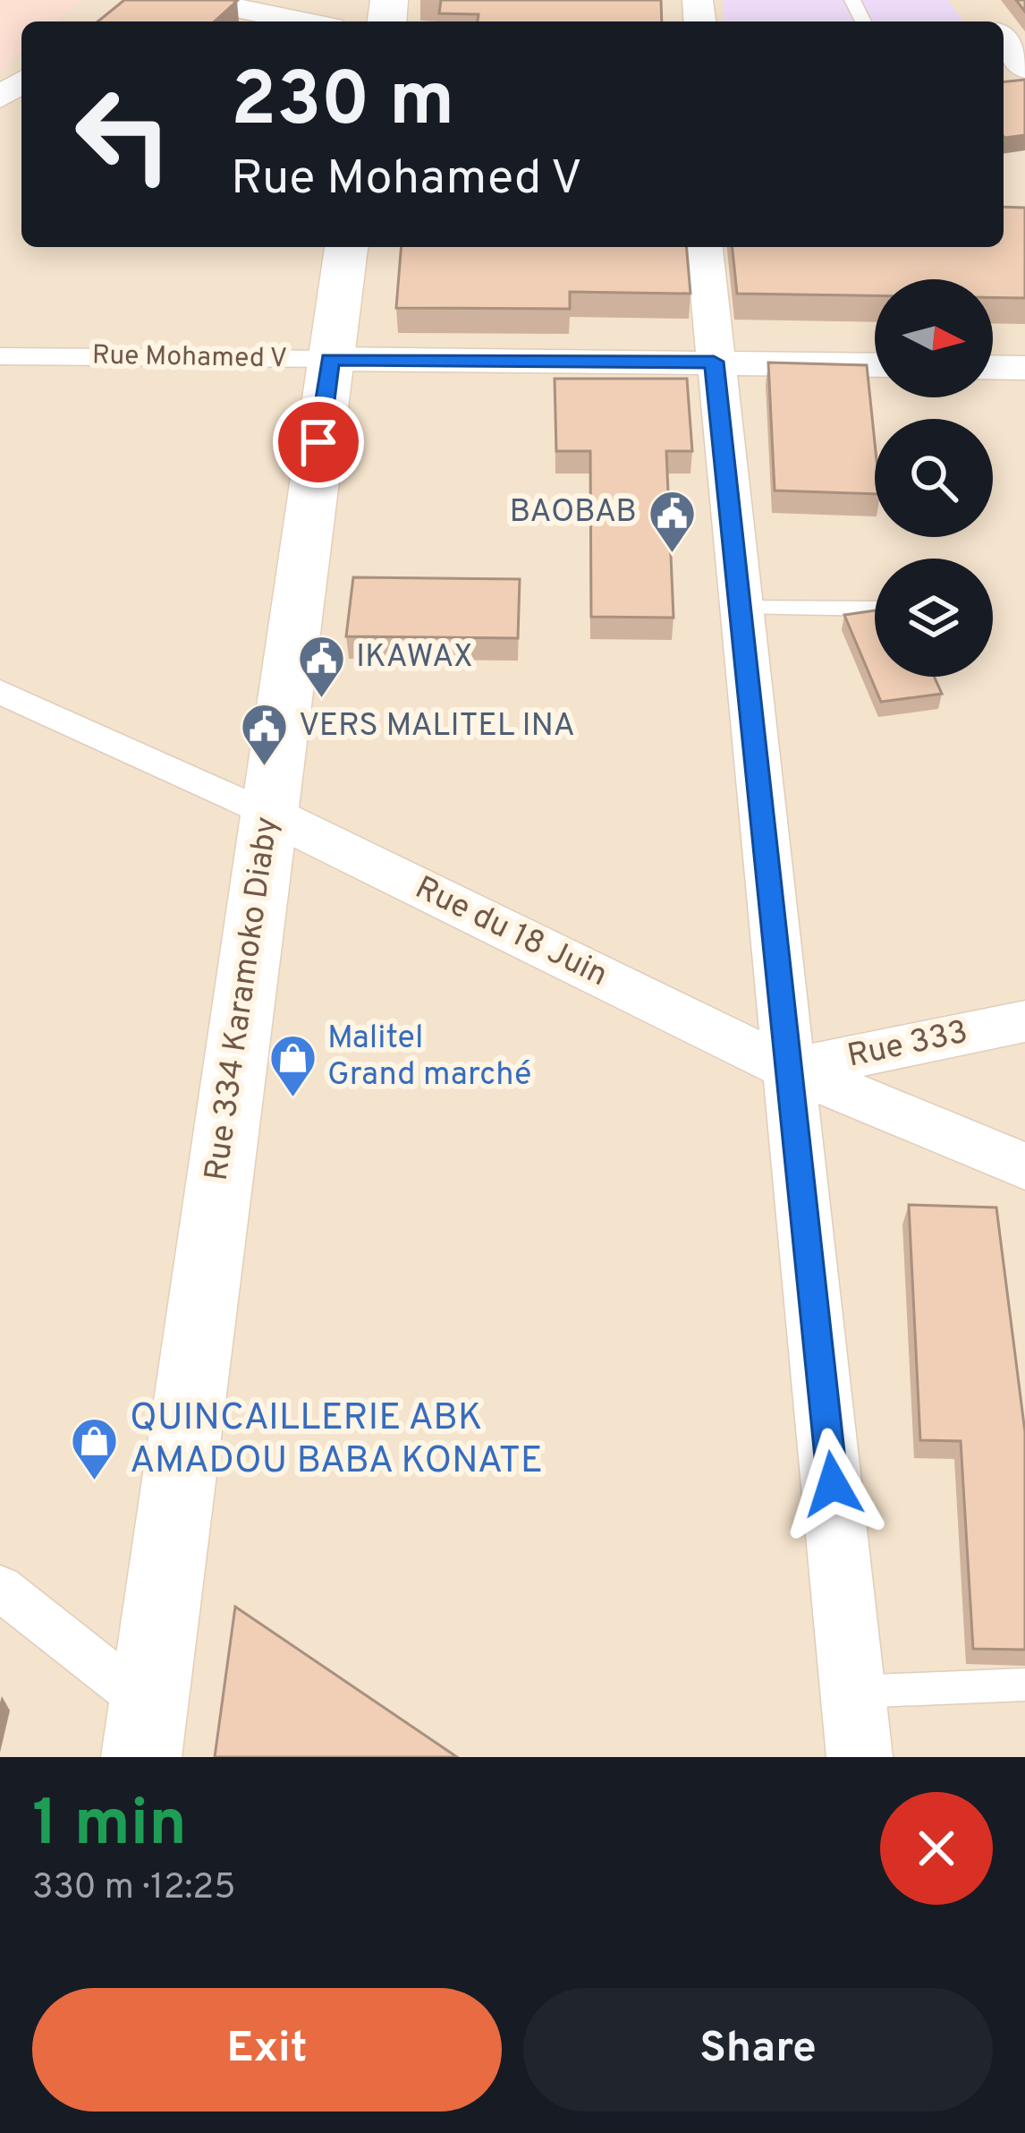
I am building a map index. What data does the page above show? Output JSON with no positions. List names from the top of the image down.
{
  "streets": {
    "main road": ["Rue 334 Karamoko Diaby"],
    "street": ["Rue Mohamed V", "Rue du 18 Juin", "Rue 333"]
  },
  "crossings": [
    ["Rue Mohamed V", "Rue 334 Karamoko Diaby"],
    ["Rue du 18 Juin", "Rue 334 Karamoko Diaby"],
    ["Rue du 18 Juin", "Rue 333"]
  ],
  "places": {
    "public building": ["BAOBAB", "IKAWAX", "VERS MALITEL INA"],
    "shop": ["Malitel Grand marché", "QUINCAILLERIE ABK AMADOU BABA KONATE"]
  },
  "north": "right",
  "page": {
    "turn": ["230 m", "Rue Mohamed V"],
    "heading": ["1 min", "330 m · 12:25"],
    "buttons": ["Exit", "Share"]
  }
}
